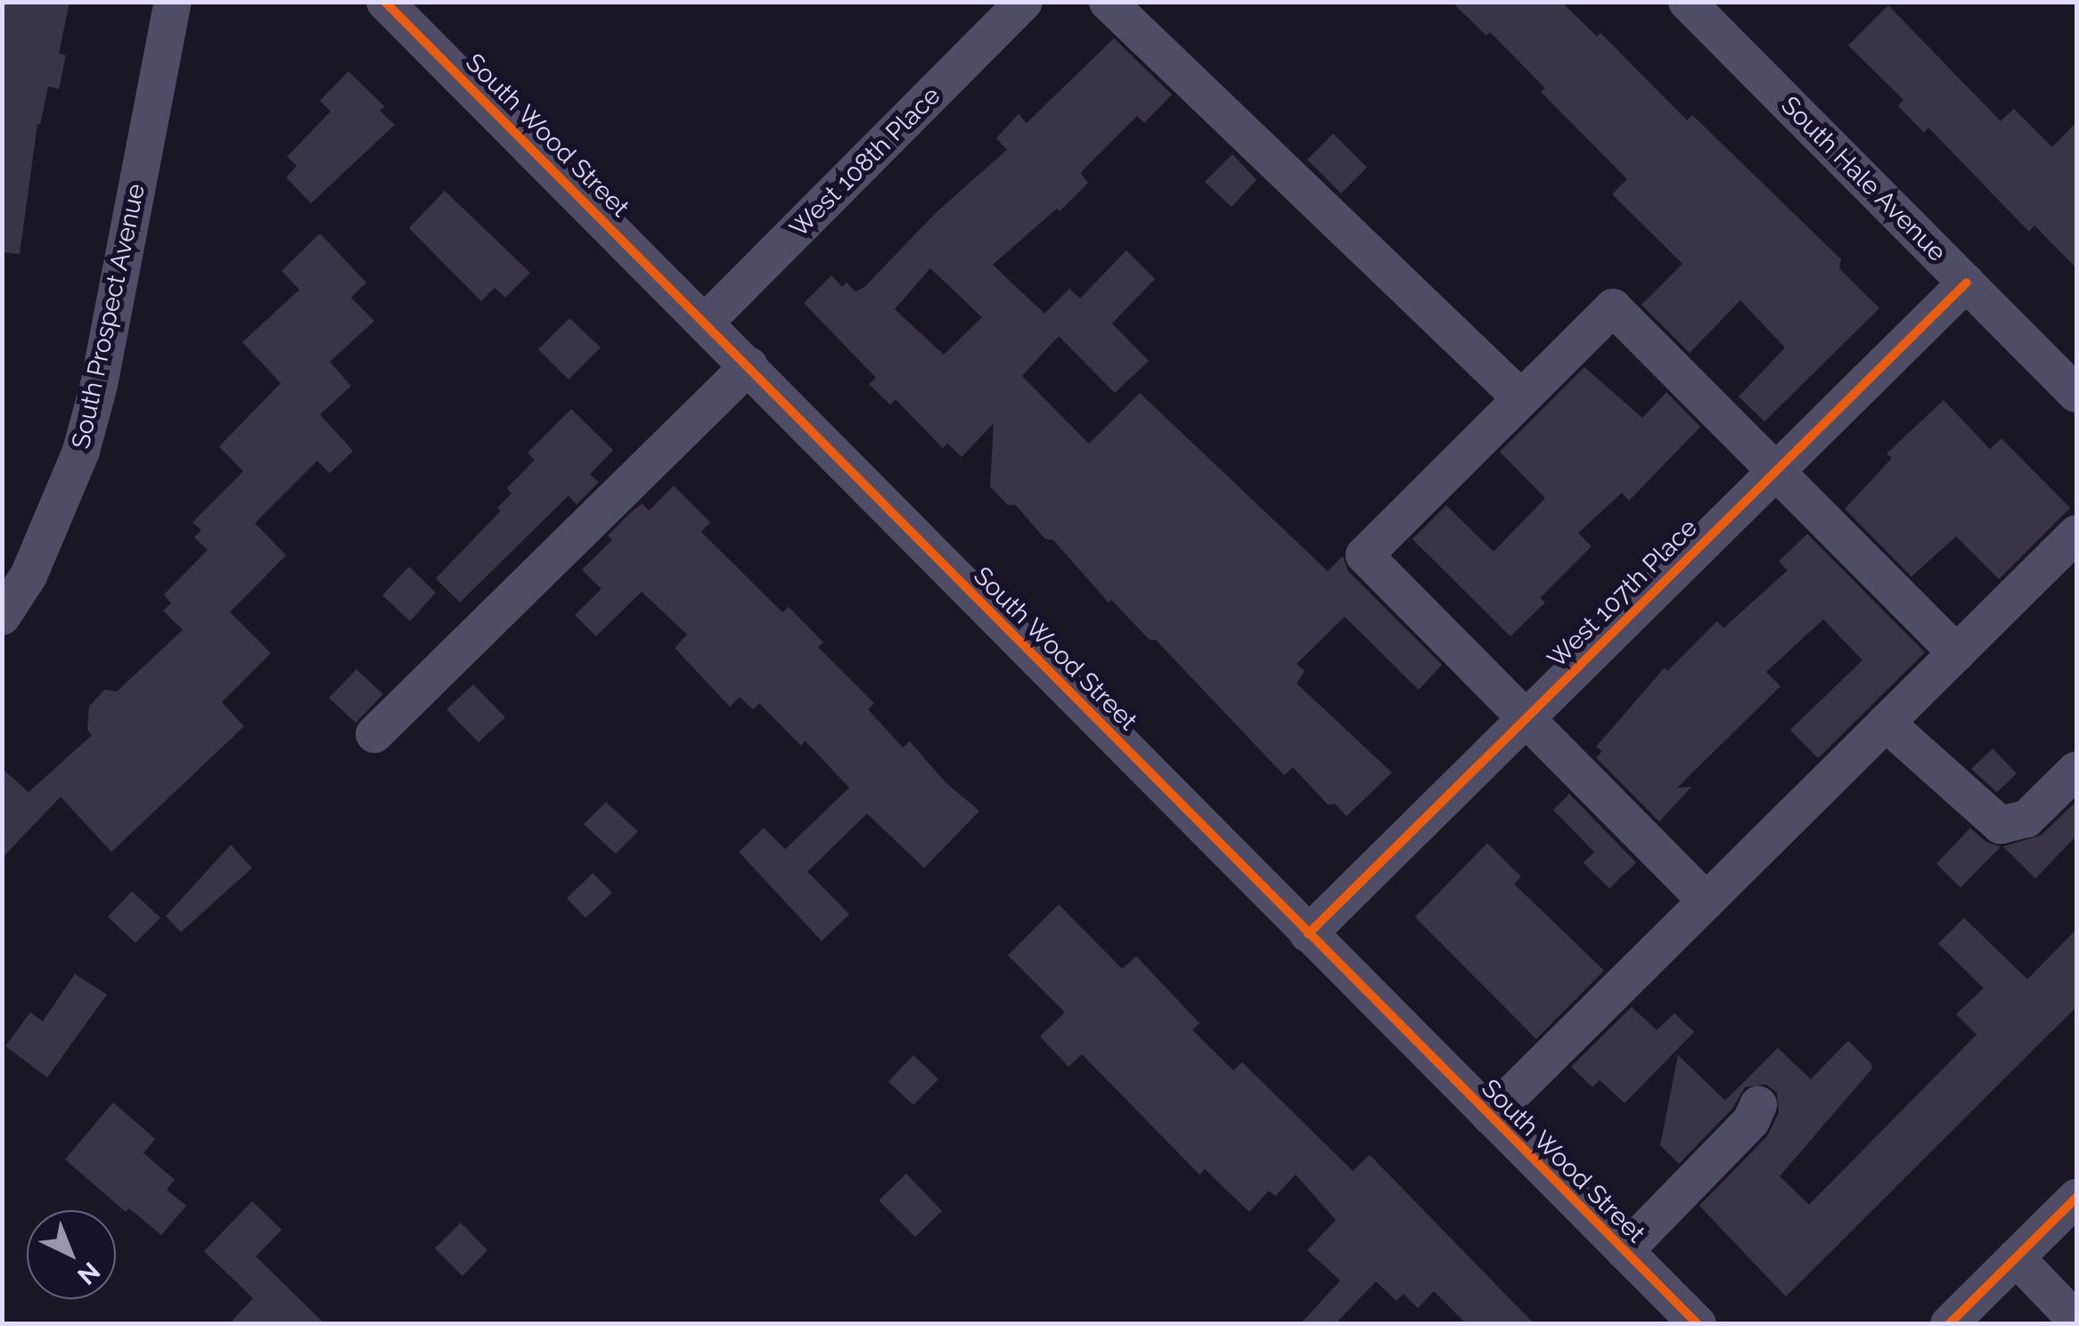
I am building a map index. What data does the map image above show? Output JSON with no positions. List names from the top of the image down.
{
  "streets": {
    "street": [
      "South Wood Street",
      "West 108th Place",
      "South Hale Avenue",
      "South Prospect Avenue",
      "West 107th Place"
    ]
  },
  "crossings": [
    ["South Wood Street", "West 108th Place"],
    ["South Wood Street", "West 107th Place"],
    ["South Hale Avenue", "West 107th Place"]
  ],
  "north": "bottom right"
}
